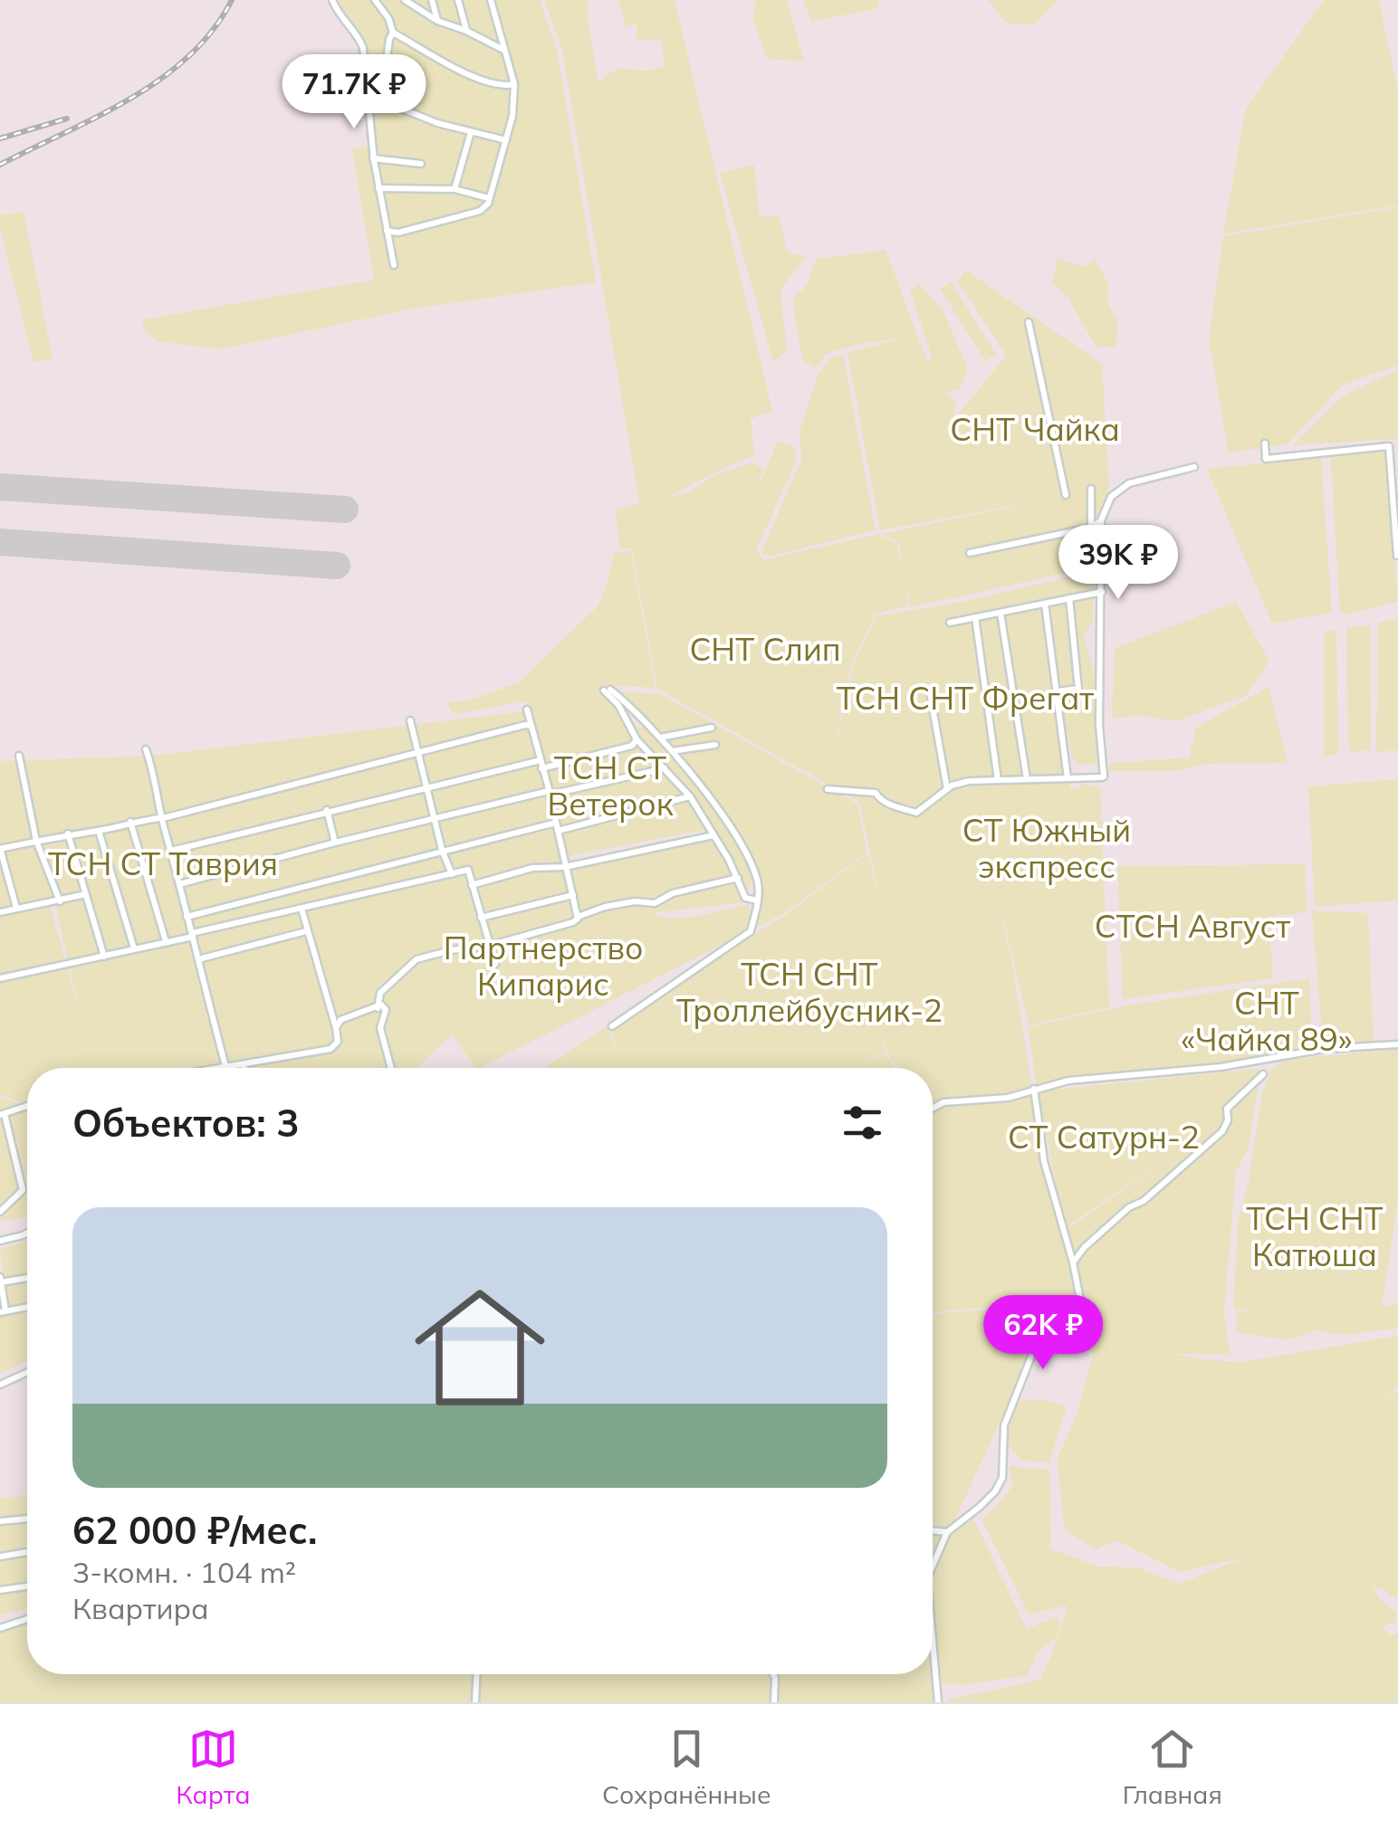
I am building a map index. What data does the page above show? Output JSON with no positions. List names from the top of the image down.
{
  "parks": [
    "СНТ Чайка",
    "СНТ Слип",
    "ТСН СНТ Фрегат",
    "ТСН СТ Ветерок",
    "СТ Южный экспресс",
    "ТСН СТ Таврия",
    "СТСН Август",
    "Партнерство Кипарис",
    "ТСН СНТ Троллейбусник-2",
    "СНТ «Чайка 89»",
    "СТ Сатурн-2",
    "ТСН СНТ Катюша"
  ],
  "page": {
    "price": ["71.7K ₽", "39K ₽", "62K ₽"],
    "heading": "Объектов: 3",
    "list": [
      {
        "name": "62 000 ₽/мес.",
        "note": "3-комн. · 104 m² · Квартира"
      }
    ],
    "tabs": ["Карта", "Сохранённые", "Главная"]
  }
}
